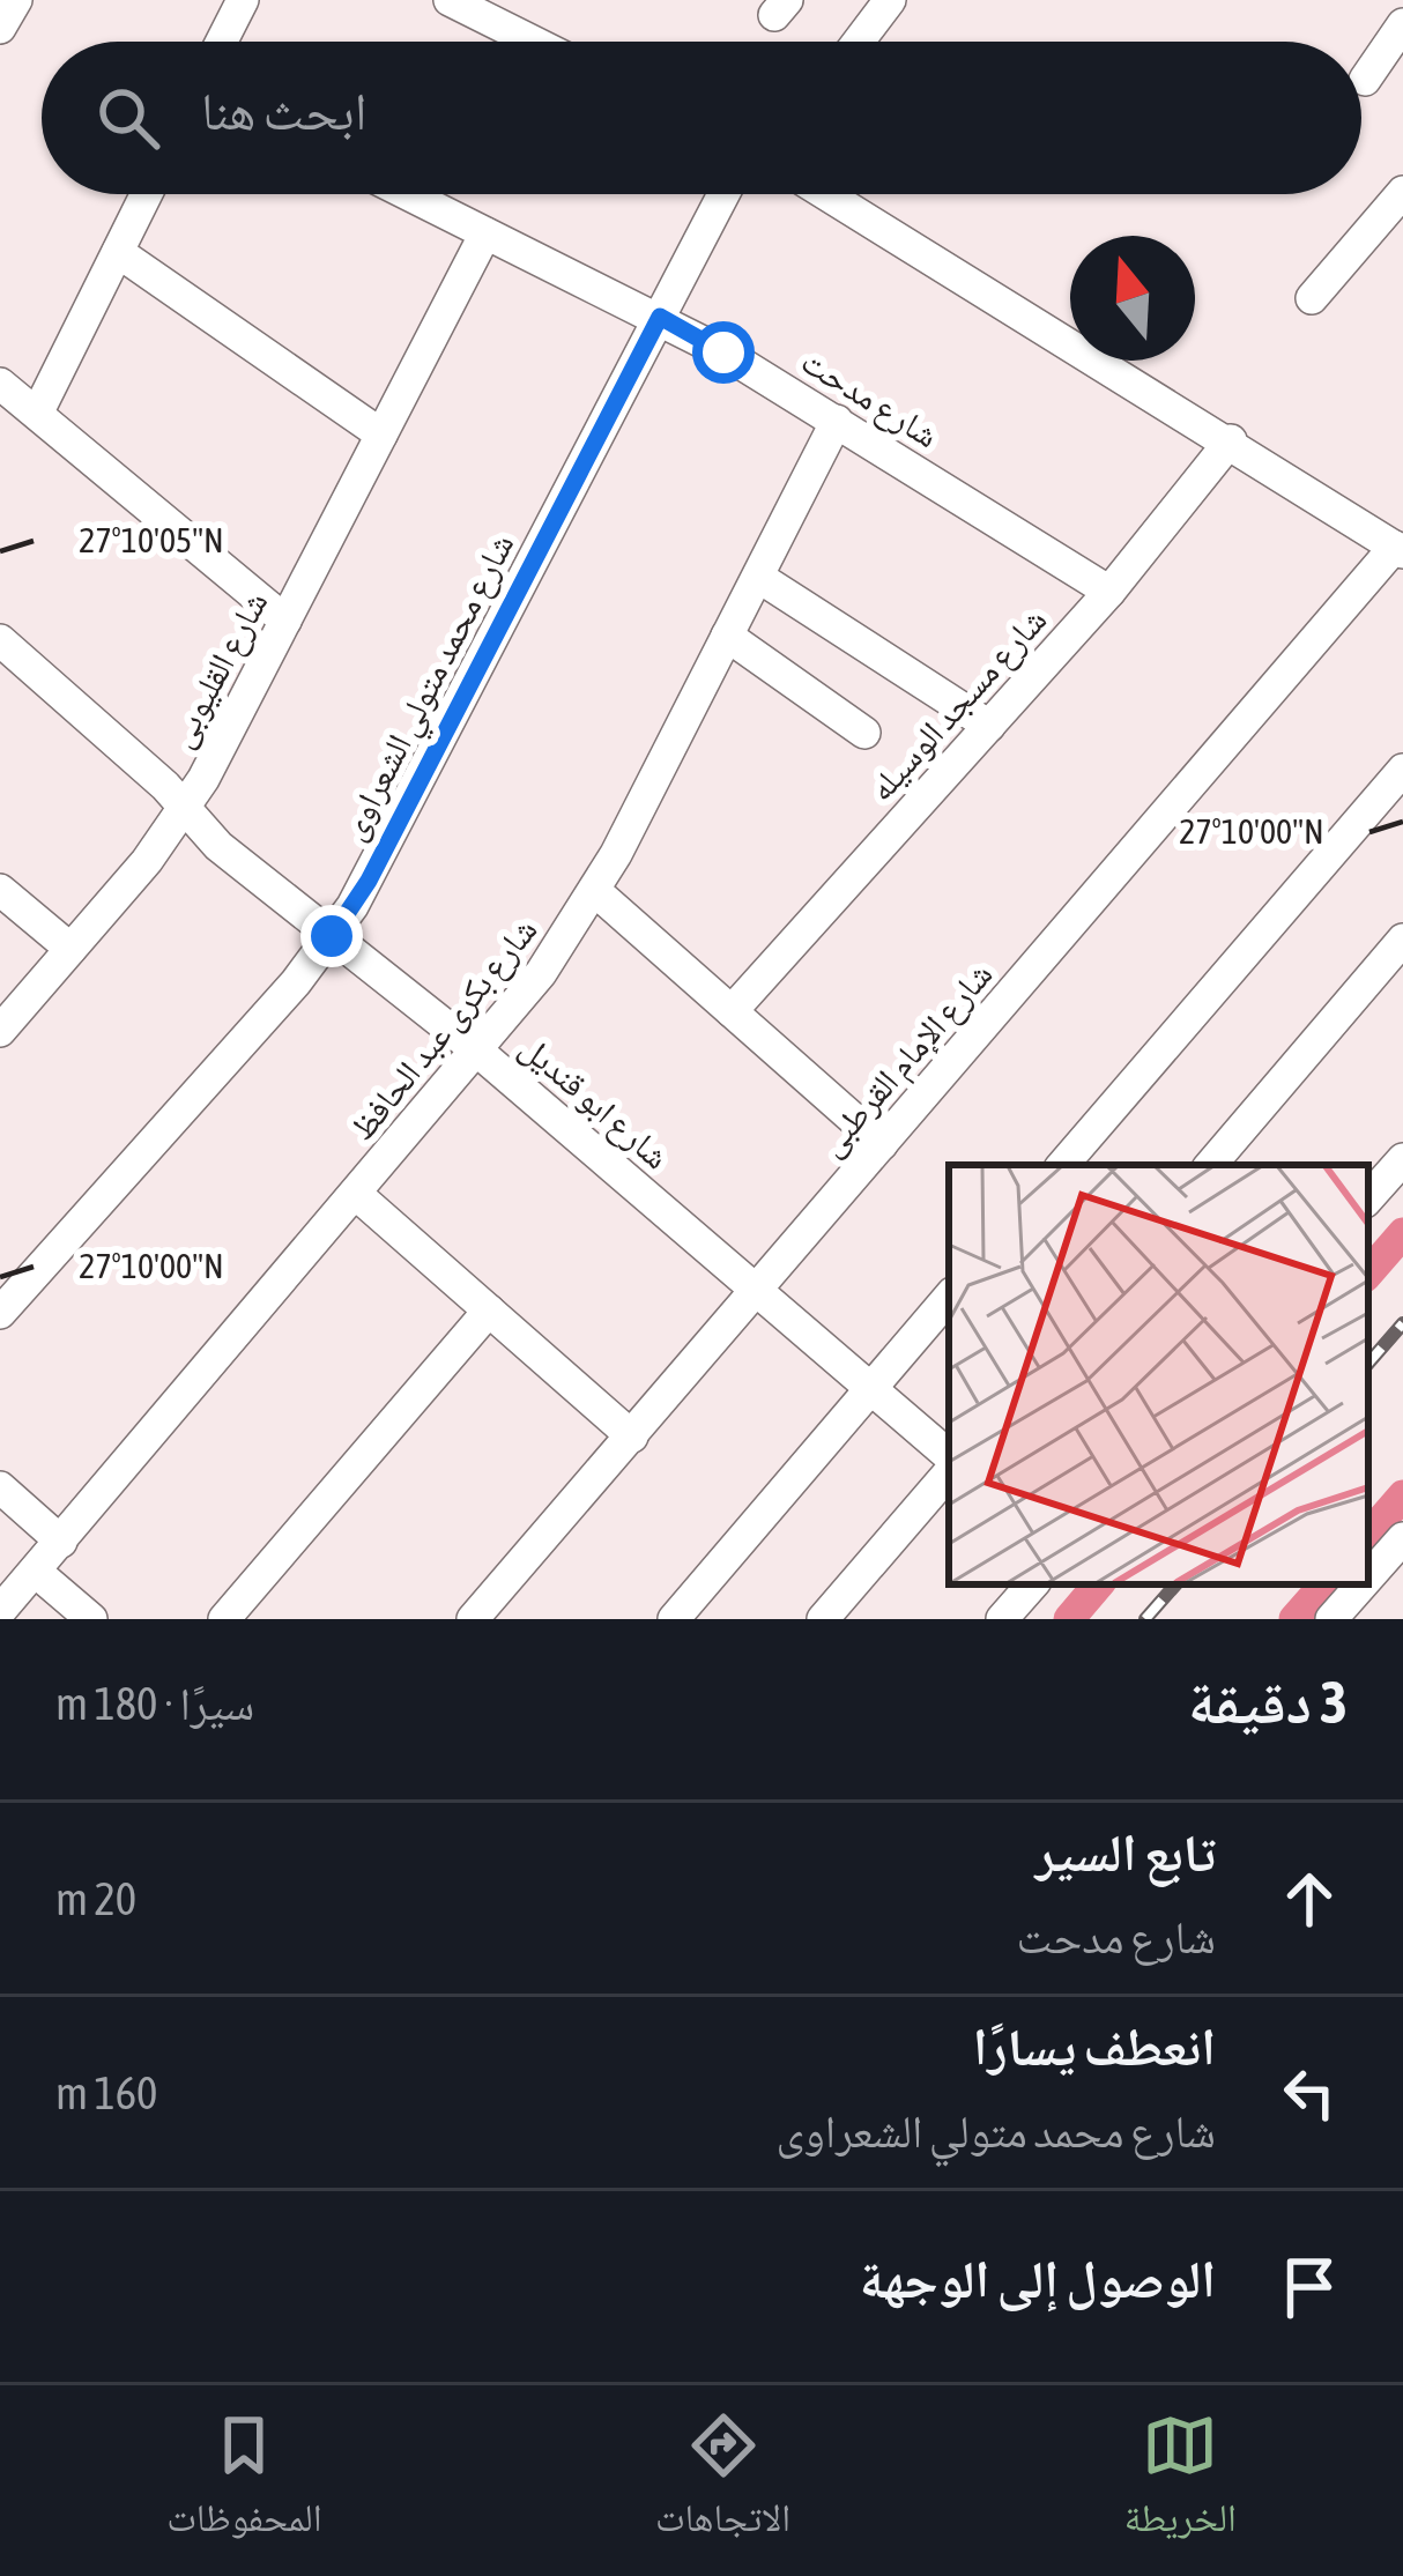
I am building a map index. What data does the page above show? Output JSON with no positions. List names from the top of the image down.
{
  "streets": {
    "street": [
      "شارع مدحت",
      "شارع القليوبى",
      "شارع محمد متولي الشعراوى",
      "شارع مسجد الوسيله",
      "شارع بكرى عبد الحافظ",
      "شارع الإمام القرطبى",
      "شارع ابو قنديل"
    ]
  },
  "crossings": [
    ["شارع مدحت", "شارع القليوبى"],
    ["شارع مدحت", "شارع محمد متولي الشعراوى"],
    ["شارع مدحت", "شارع مسجد الوسيله"],
    ["شارع مدحت", "شارع بكرى عبد الحافظ"],
    ["شارع القليوبى", "شارع ابو قنديل"],
    ["شارع محمد متولي الشعراوى", "شارع ابو قنديل"],
    ["شارع بكرى عبد الحافظ", "شارع ابو قنديل"],
    ["شارع الإمام القرطبى", "شارع ابو قنديل"]
  ],
  "north": "top",
  "page": {
    "search": "ابحث هنا",
    "heading": ["3 دقيقة", "سيرًا · 180 m"],
    "list": [
      ["تابع السير", "شارع مدحت", "20 m"],
      ["انعطف يسارًا", "شارع محمد متولي الشعراوى", "160 m"],
      "الوصول إلى الوجهة"
    ],
    "nav": ["الخريطة", "الاتجاهات", "المحفوظات"]
  },
  "coordinates": ["27°10'05\"N", "27°10'00\"N"]
}
